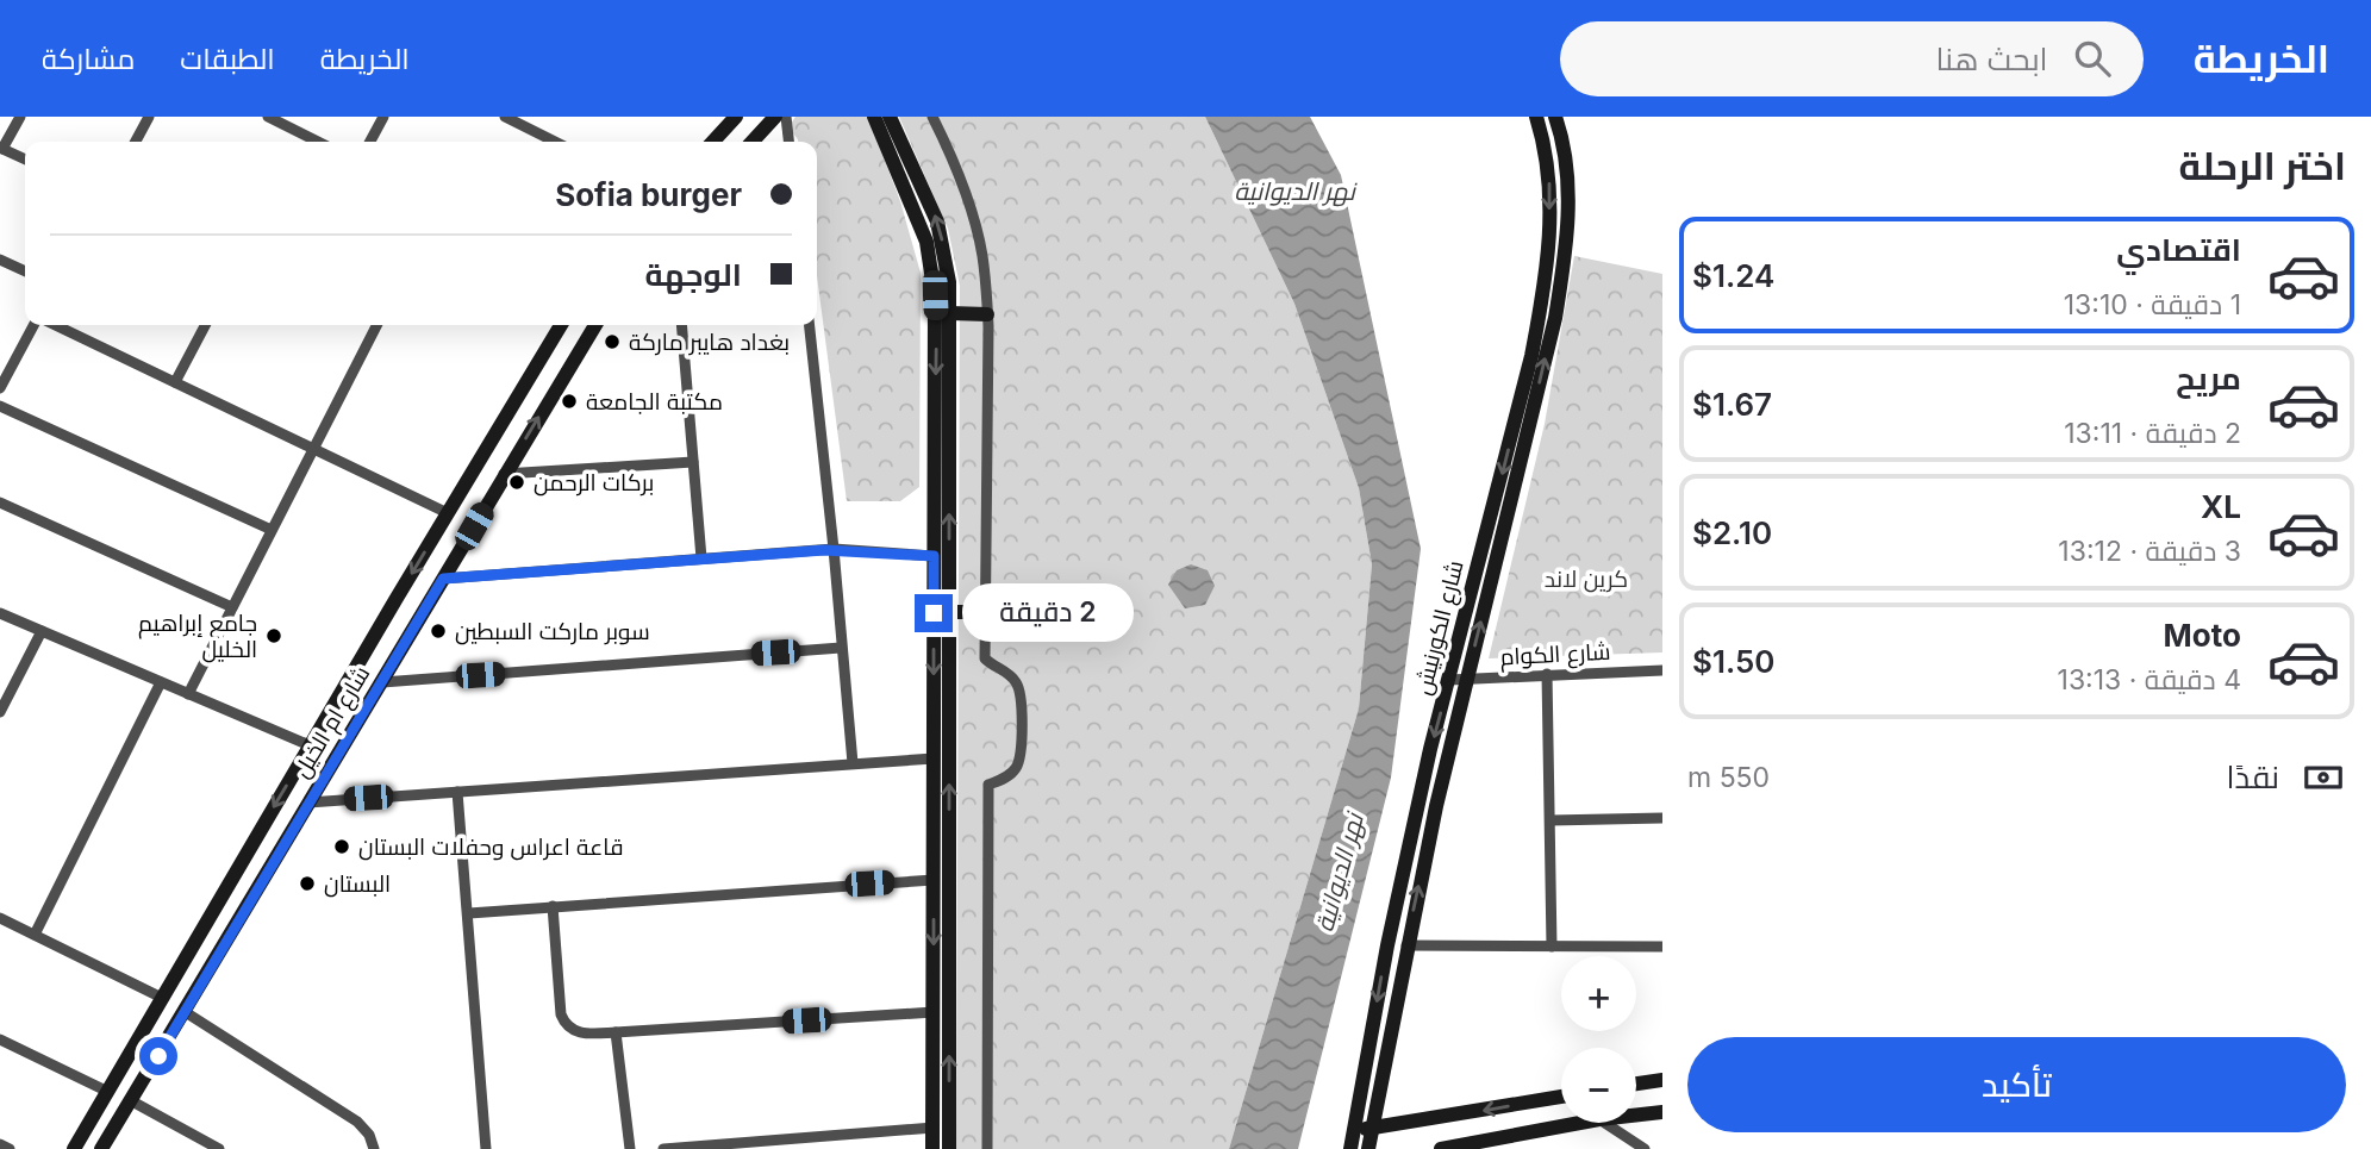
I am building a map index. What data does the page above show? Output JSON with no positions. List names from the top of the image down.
{
  "streets": {
    "main road": ["شارع الكورنيش", "شارع ام الخيل"],
    "street": ["شارع الكوام"]
  },
  "crossings": [
    ["شارع الكورنيش", "شارع الكوام"]
  ],
  "water": ["نهر الديوانية"],
  "parks": ["كرين لاند"],
  "places": [
    "بغداد هايبر ماركة",
    "مكتبة الجامعة",
    "بركات الرحمن",
    "سوبر ماركت السبطين",
    "جامع إبراهيم الخليل",
    "قاعة اعراس وحفلات البستان",
    "البستان"
  ],
  "page": {
    "header": "الخريطة",
    "search": "ابحث هنا",
    "nav": ["الخريطة", "الطبقات", "مشاركة"],
    "heading": "اختر الرحلة",
    "banner": ["Sofia burger", "الوجهة"],
    "list": [
      {
        "name": "اقتصادي",
        "note": "1 دقيقة · 13:10",
        "value": "$1.24"
      },
      {
        "name": "مريح",
        "note": "2 دقيقة · 13:11",
        "value": "$1.67"
      },
      {
        "name": "XL",
        "note": "3 دقيقة · 13:12",
        "value": "$2.10"
      },
      {
        "name": "Moto",
        "note": "4 دقيقة · 13:13",
        "value": "$1.50"
      }
    ],
    "bubble": "2 دقيقة",
    "pay": ["نقدًا", "550 m"],
    "map_buttons": ["+", "−"],
    "buttons": "تأكيد"
  }
}
